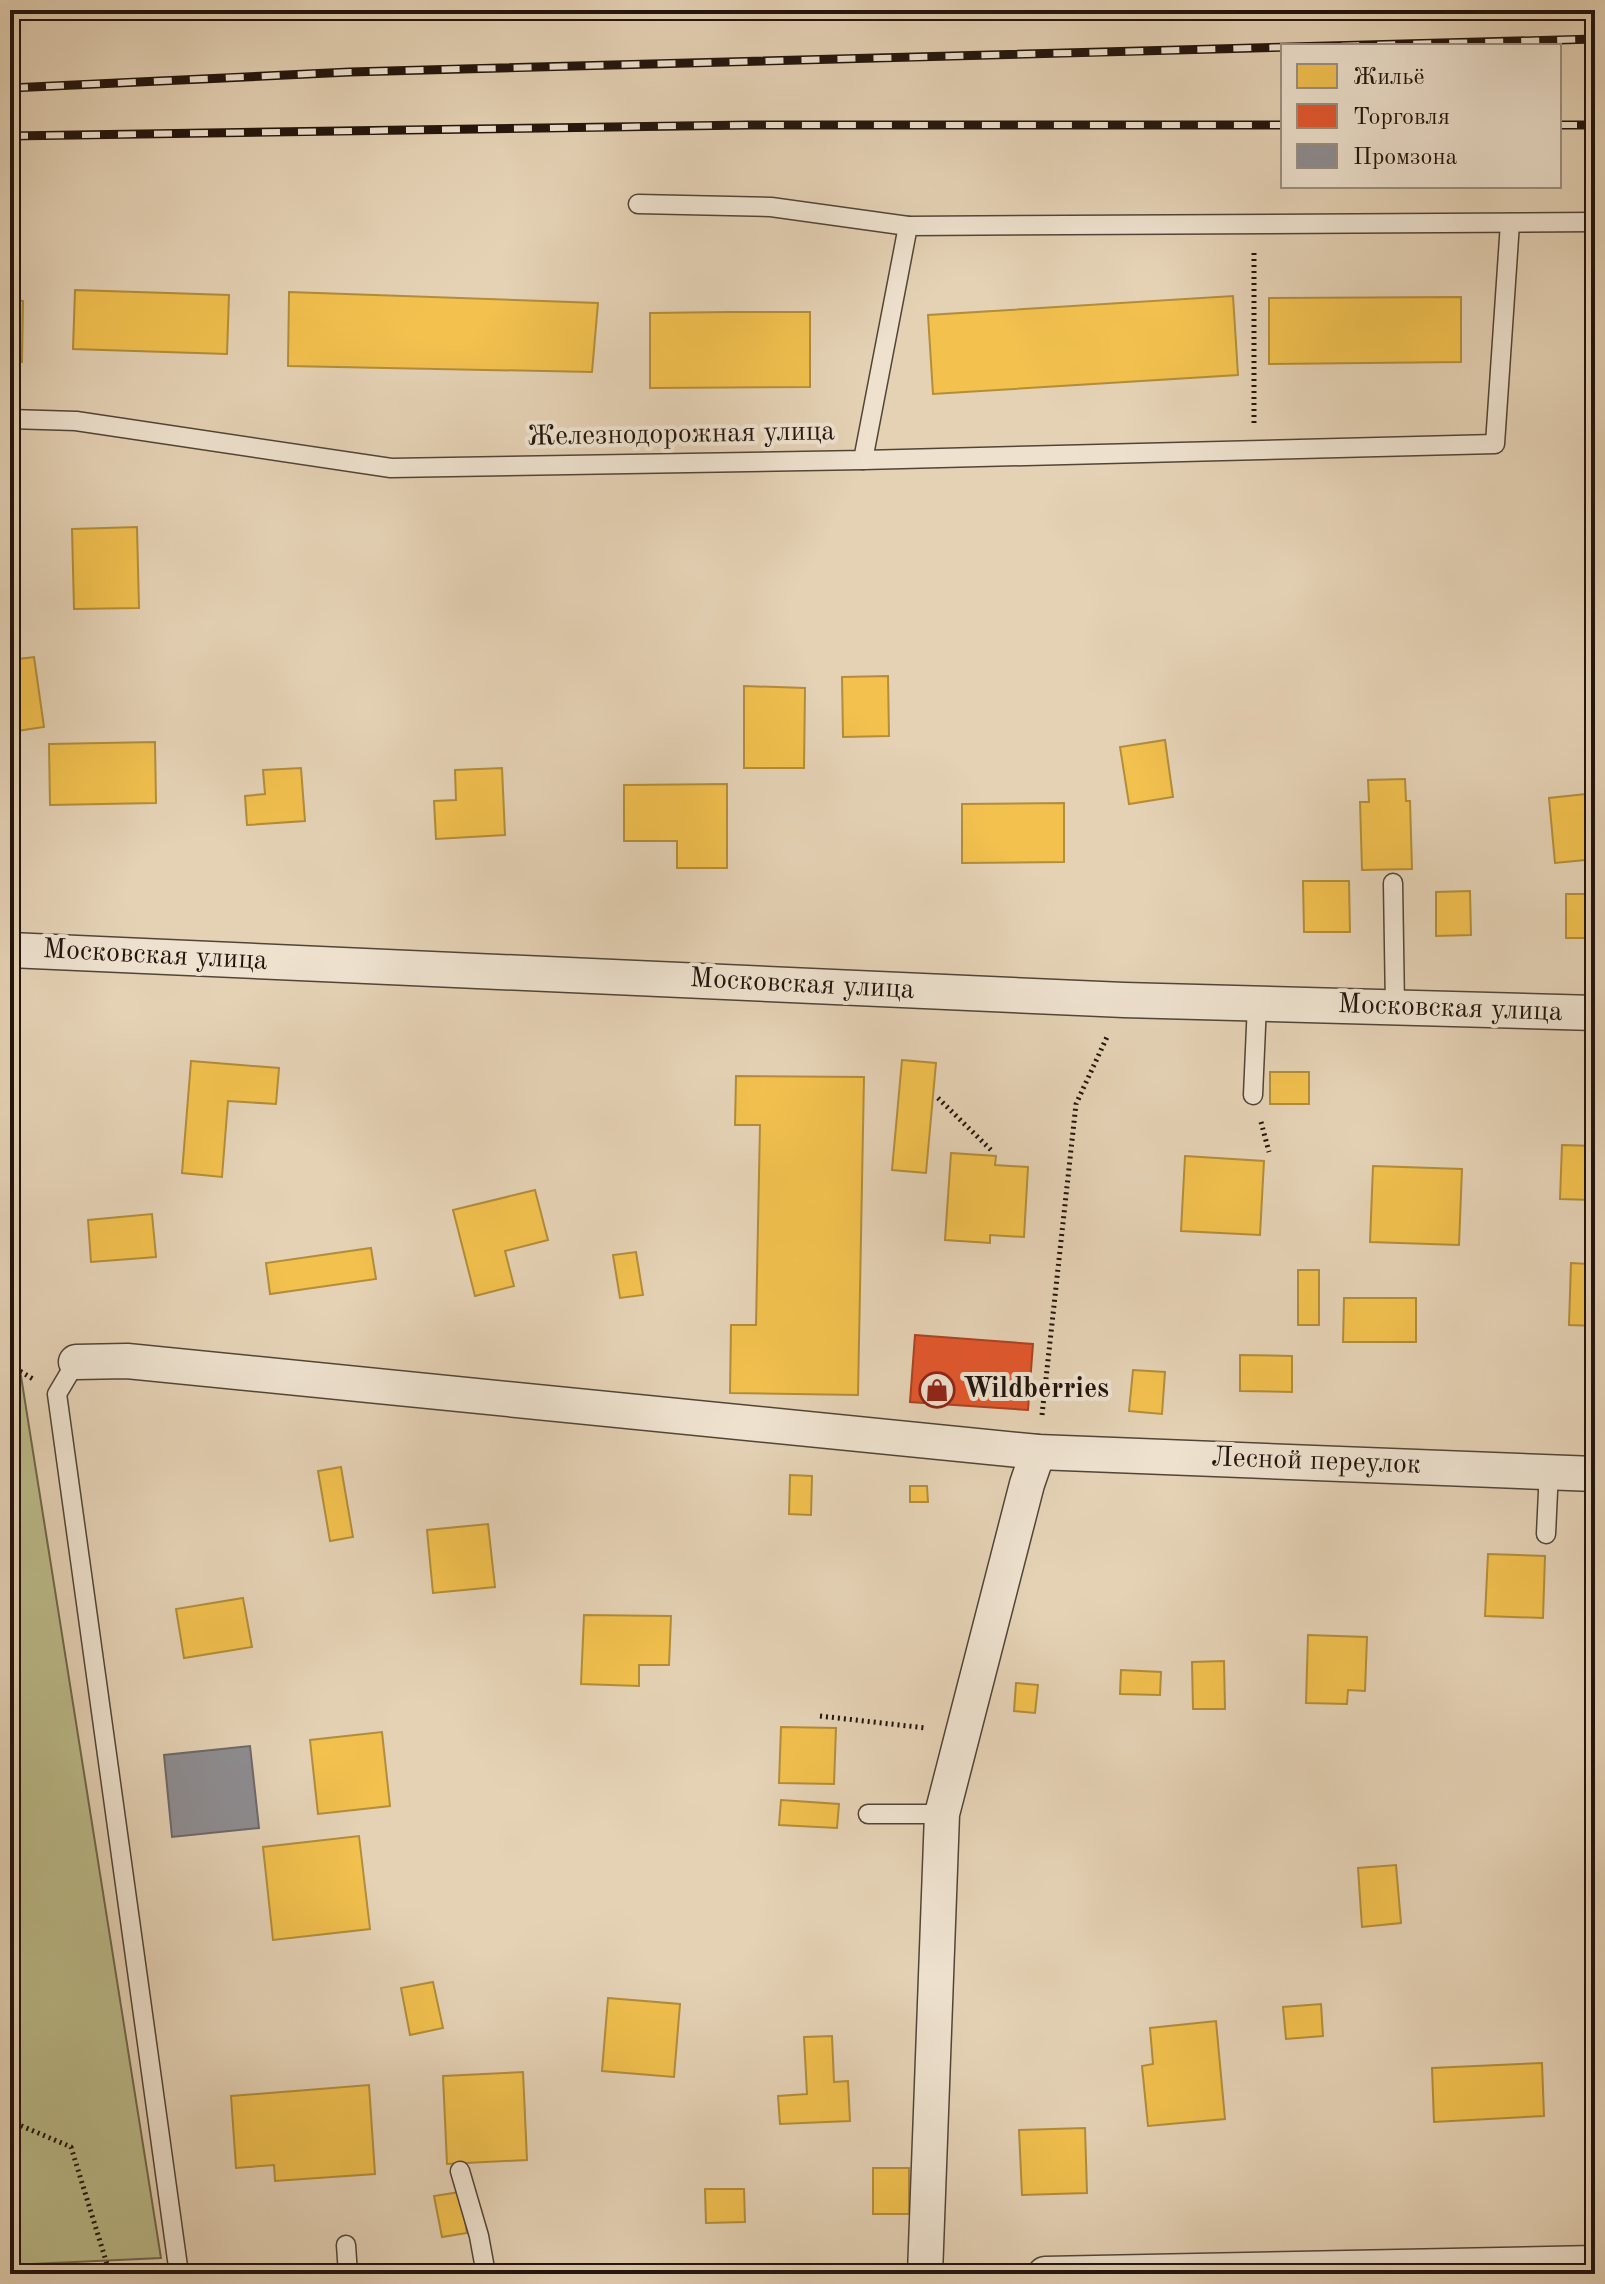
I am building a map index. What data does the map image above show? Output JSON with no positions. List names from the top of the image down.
{
  "streets": {
    "street": ["Московская улица", "Лесной переулок"],
    "lane": ["Железнодорожная улица"]
  },
  "places": {
    "shop": ["Wildberries"]
  },
  "legend": ["Жильё", "Торговля", "Промзона"]
}
